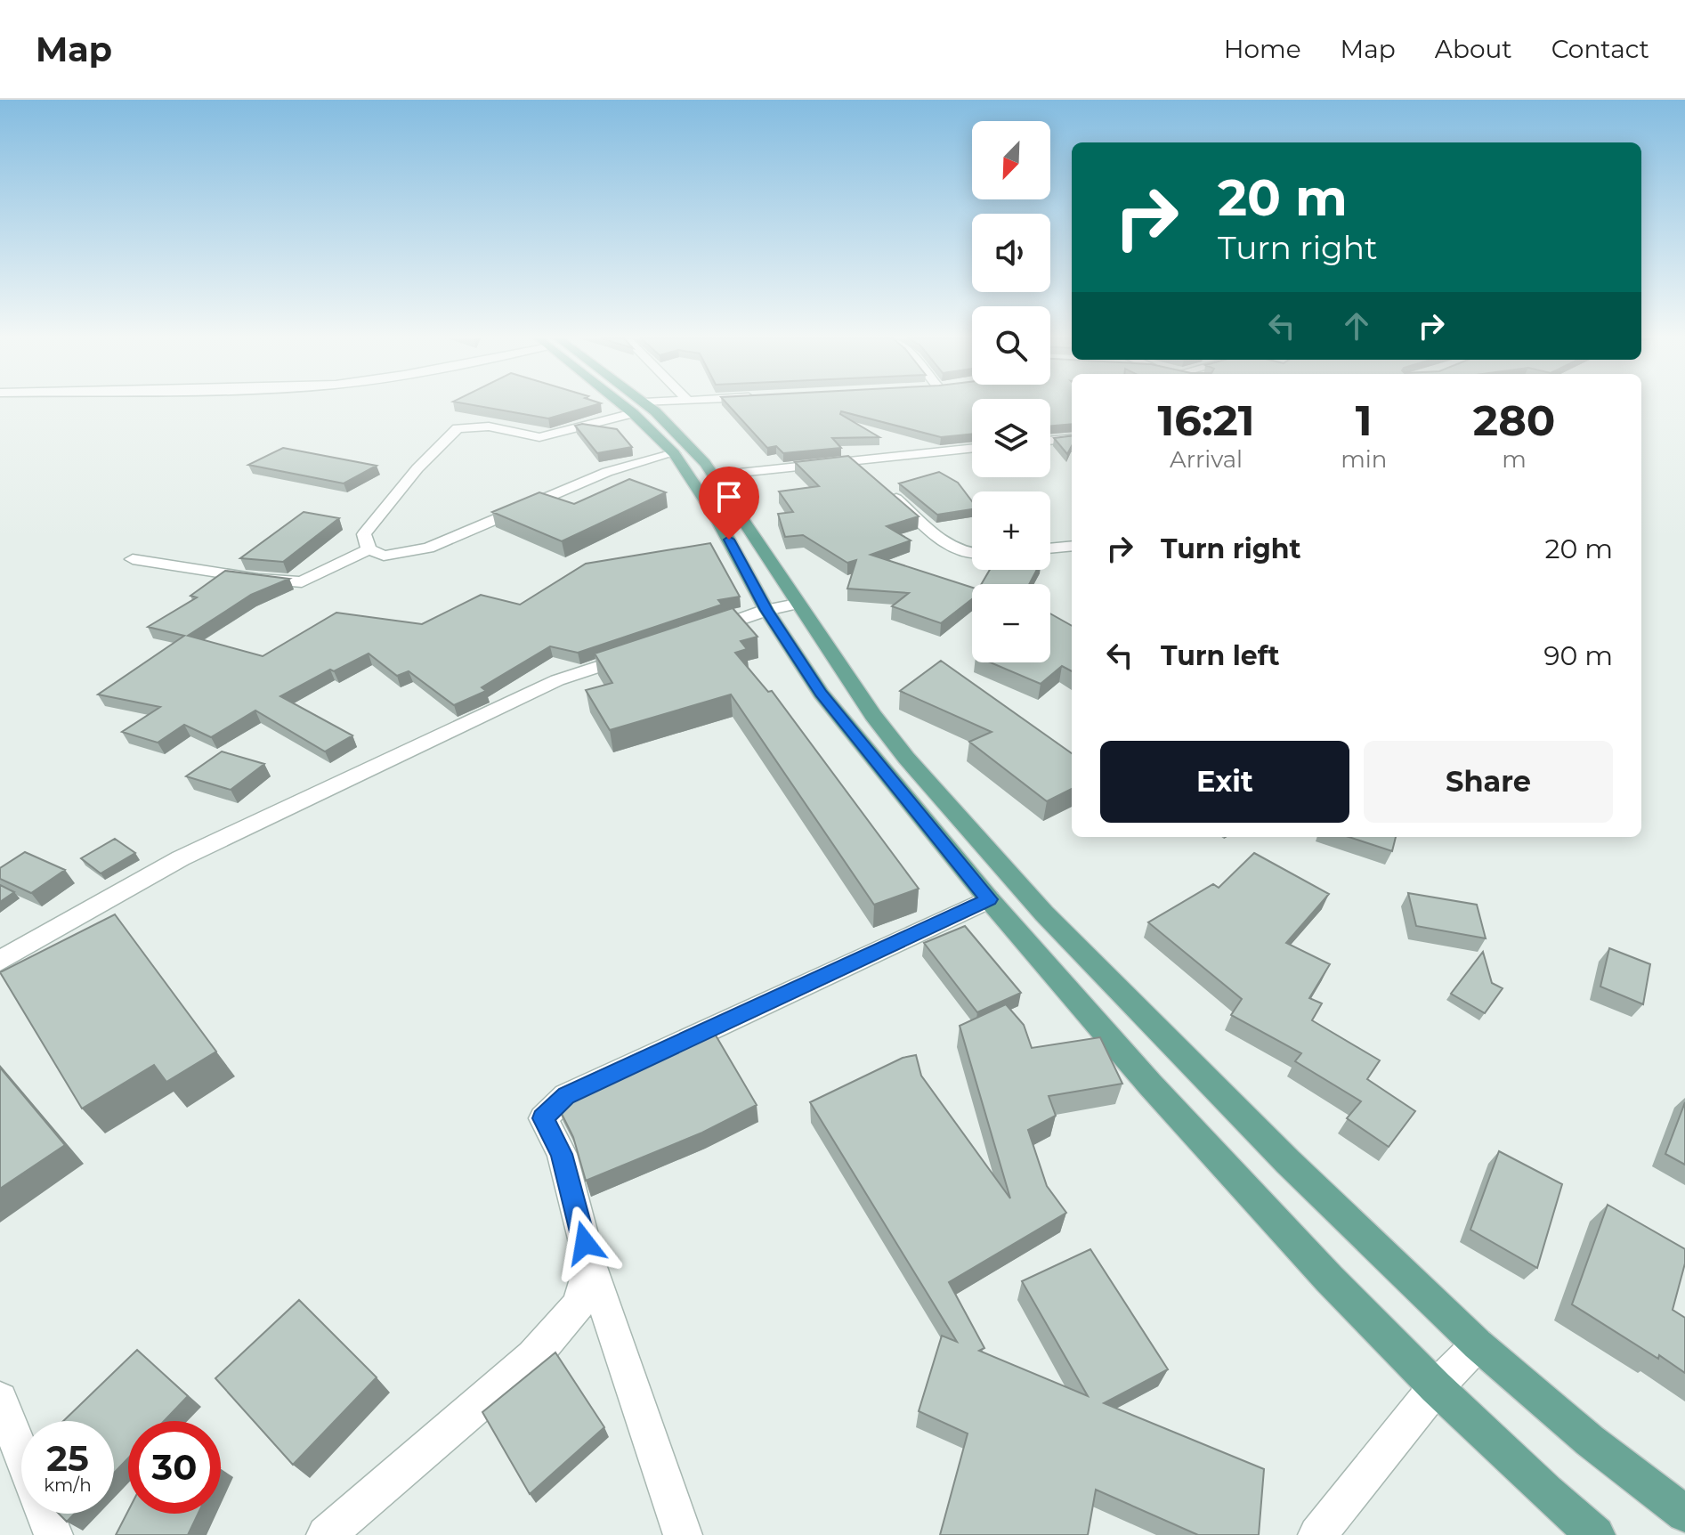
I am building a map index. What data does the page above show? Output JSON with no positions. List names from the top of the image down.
{
  "north": "bottom left",
  "page": {
    "header": "Map",
    "nav": [
      "Home",
      "Map",
      "About",
      "Contact"
    ],
    "map_buttons": ["+", "−"],
    "turn": ["20 m", "Turn right"],
    "eta": [
      "16:21",
      "Arrival",
      "1",
      "min",
      "280",
      "m"
    ],
    "list": [
      {
        "name": "Turn right",
        "value": "20 m"
      },
      {
        "name": "Turn left",
        "value": "90 m"
      }
    ],
    "buttons": ["Exit", "Share"],
    "speed": "25 km/h",
    "limit": "30"
  }
}
